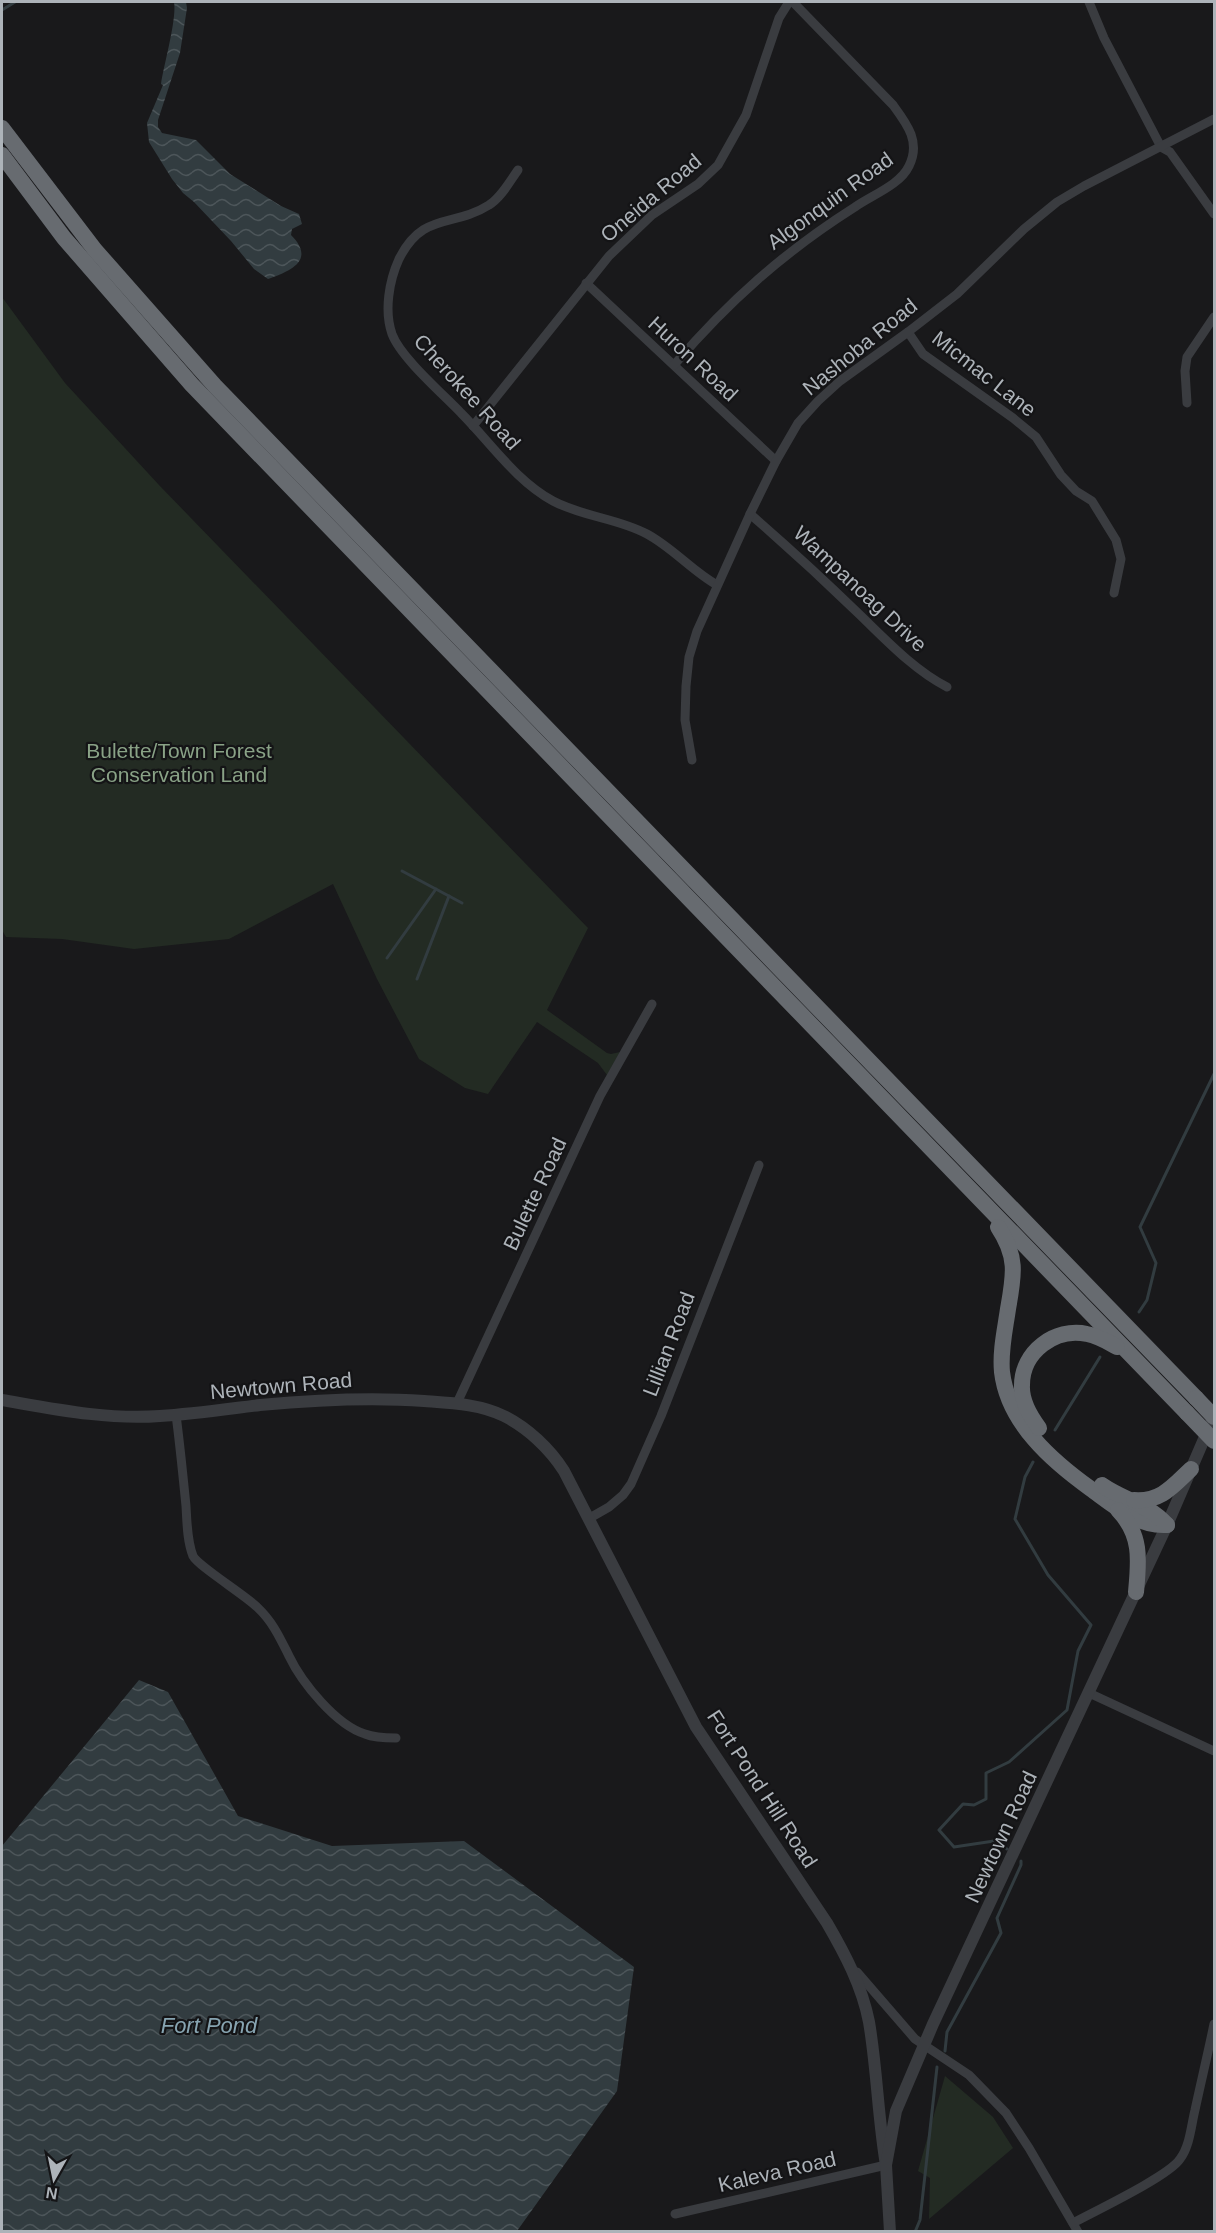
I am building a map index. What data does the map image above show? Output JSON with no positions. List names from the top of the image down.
{
  "streets": {
    "street": [
      "Oneida Road",
      "Algonquin Road",
      "Nashoba Road",
      "Huron Road",
      "Micmac Lane",
      "Cherokee Road",
      "Wampanoag Drive",
      "Bulette Road",
      "Lillian Road",
      "Newtown Road",
      "Fort Pond Hill Road",
      "Kaleva Road"
    ]
  },
  "crossings": [
    ["Oneida Road", "Huron Road"],
    ["Oneida Road", "Cherokee Road"],
    ["Algonquin Road", "Huron Road"],
    ["Nashoba Road", "Huron Road"],
    ["Nashoba Road", "Micmac Lane"],
    ["Nashoba Road", "Cherokee Road"],
    ["Nashoba Road", "Wampanoag Drive"],
    ["Bulette Road", "Newtown Road"],
    ["Lillian Road", "Fort Pond Hill Road"],
    ["Newtown Road", "Fort Pond Hill Road"],
    ["Newtown Road", "Kaleva Road"],
    ["Fort Pond Hill Road", "Kaleva Road"]
  ],
  "water": ["Fort Pond"],
  "parks": ["Bulette/Town Forest Conservation Land"],
  "north": "bottom"
}
